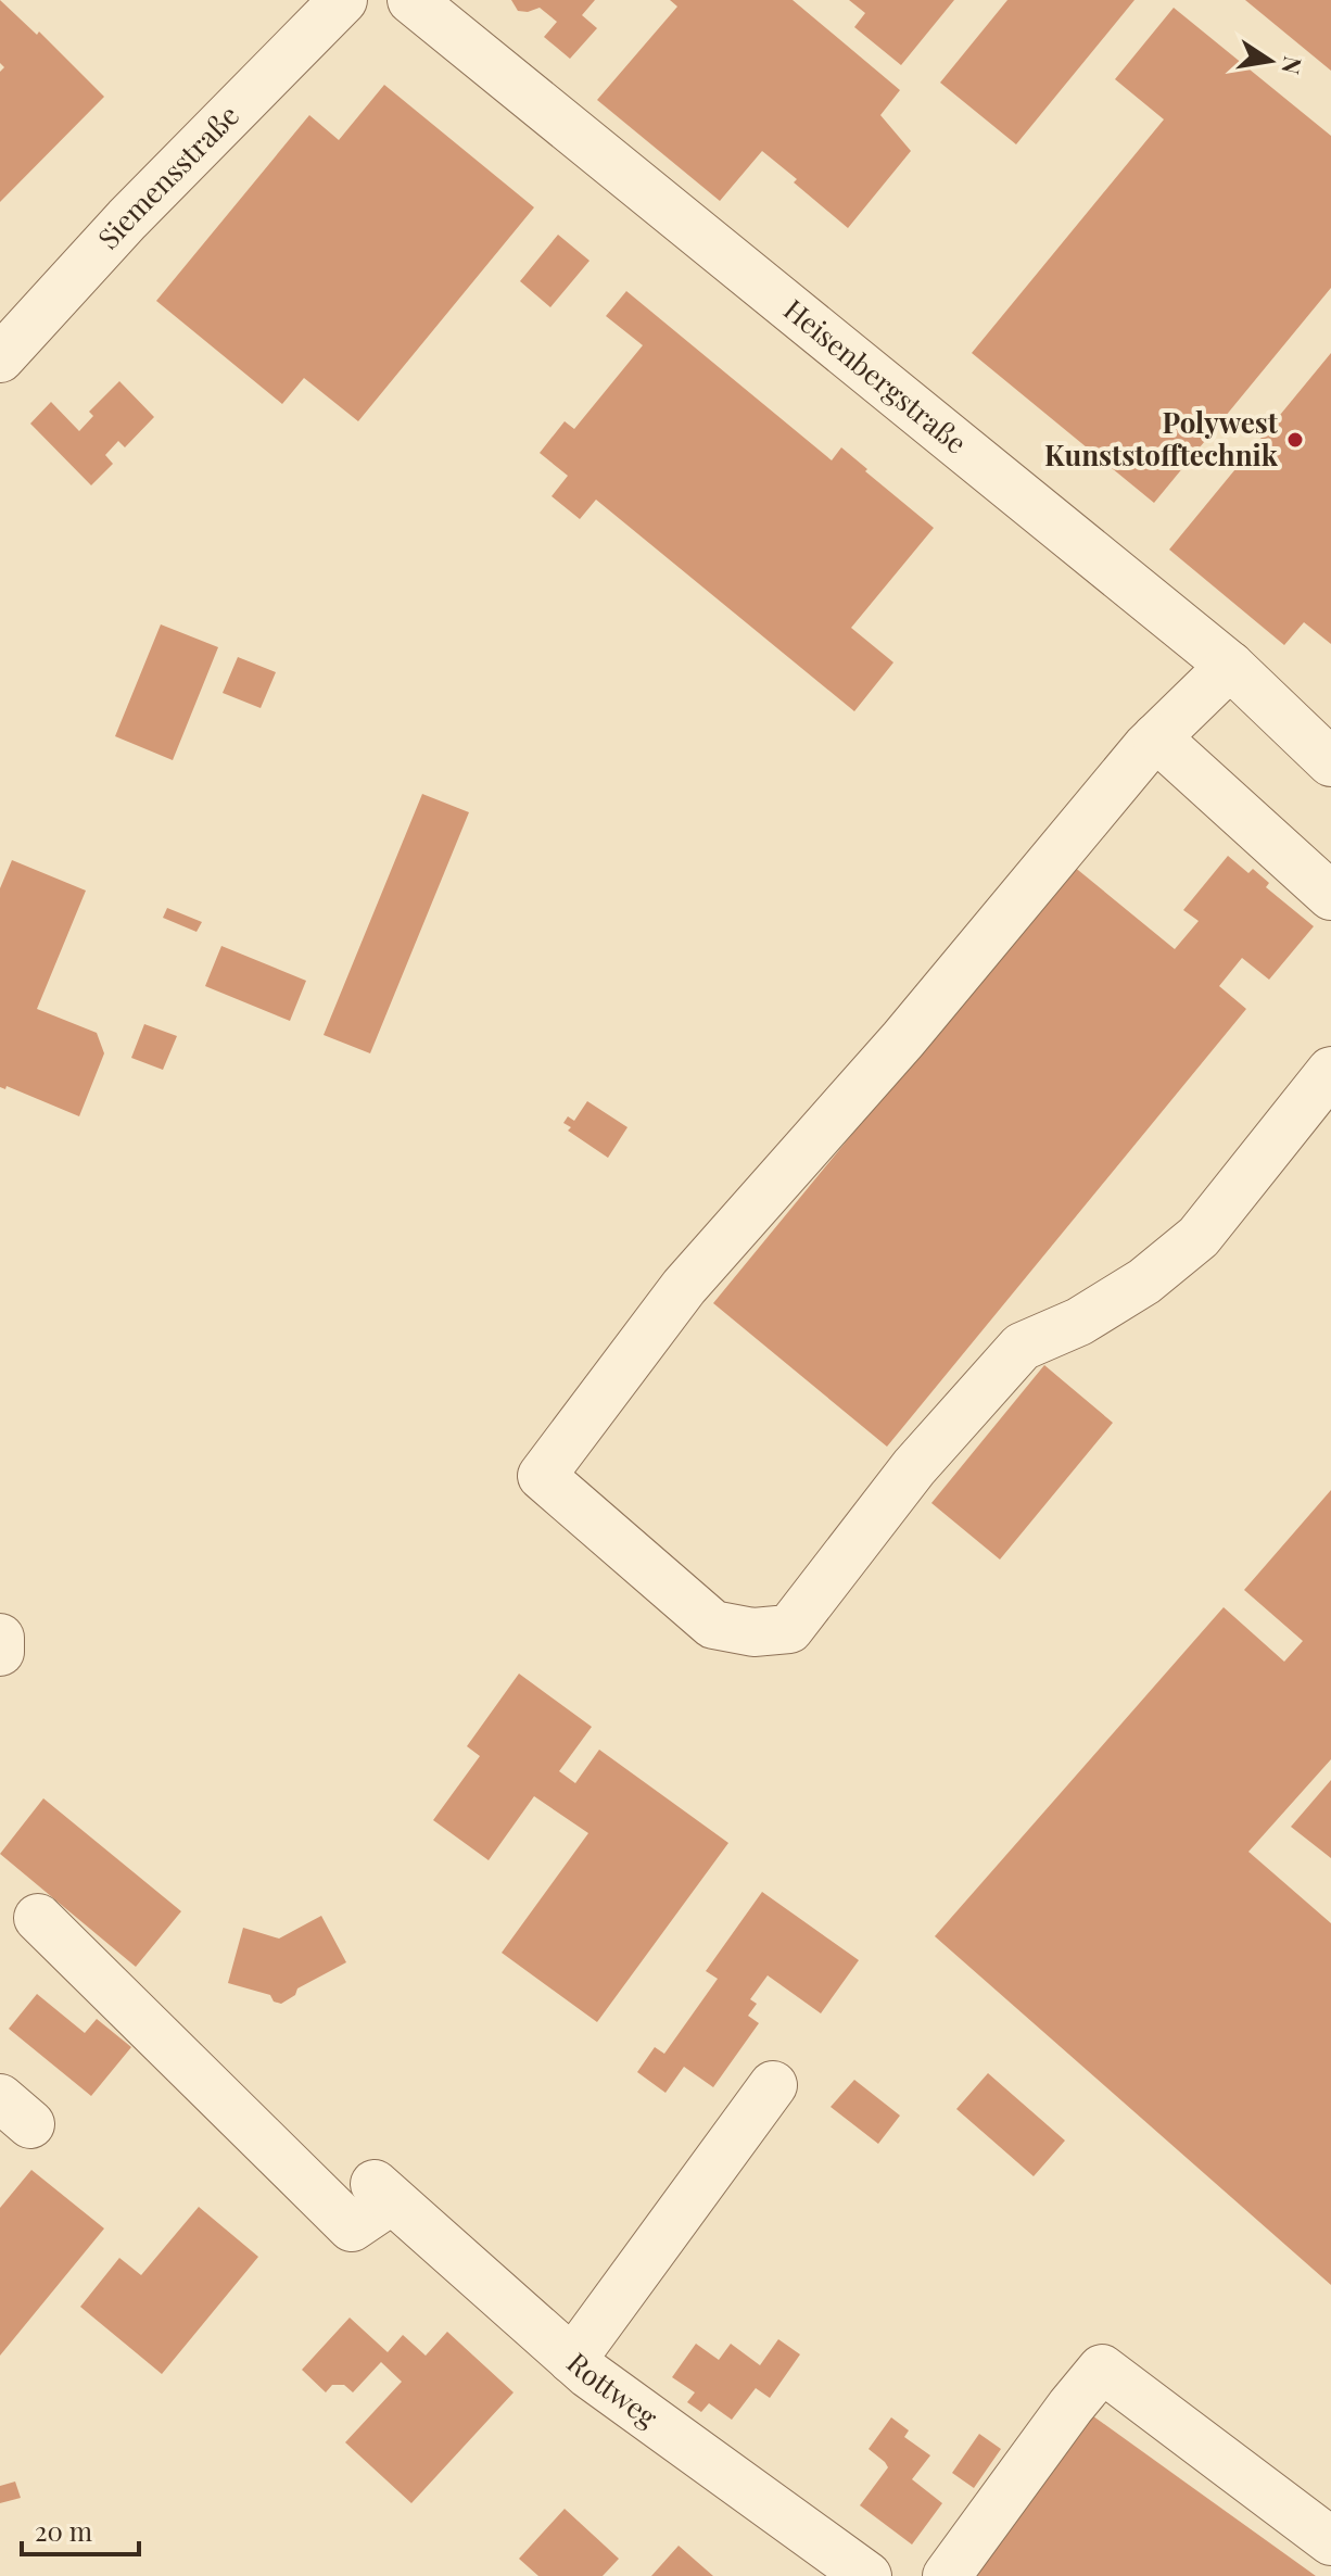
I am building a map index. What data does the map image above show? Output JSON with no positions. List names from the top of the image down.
{
  "streets": {
    "street": ["Siemensstraße", "Heisenbergstraße", "Rottweg"]
  },
  "places": ["Polywest Kunststofftechnik"],
  "scale_bar": "20 m",
  "north": "right"
}
